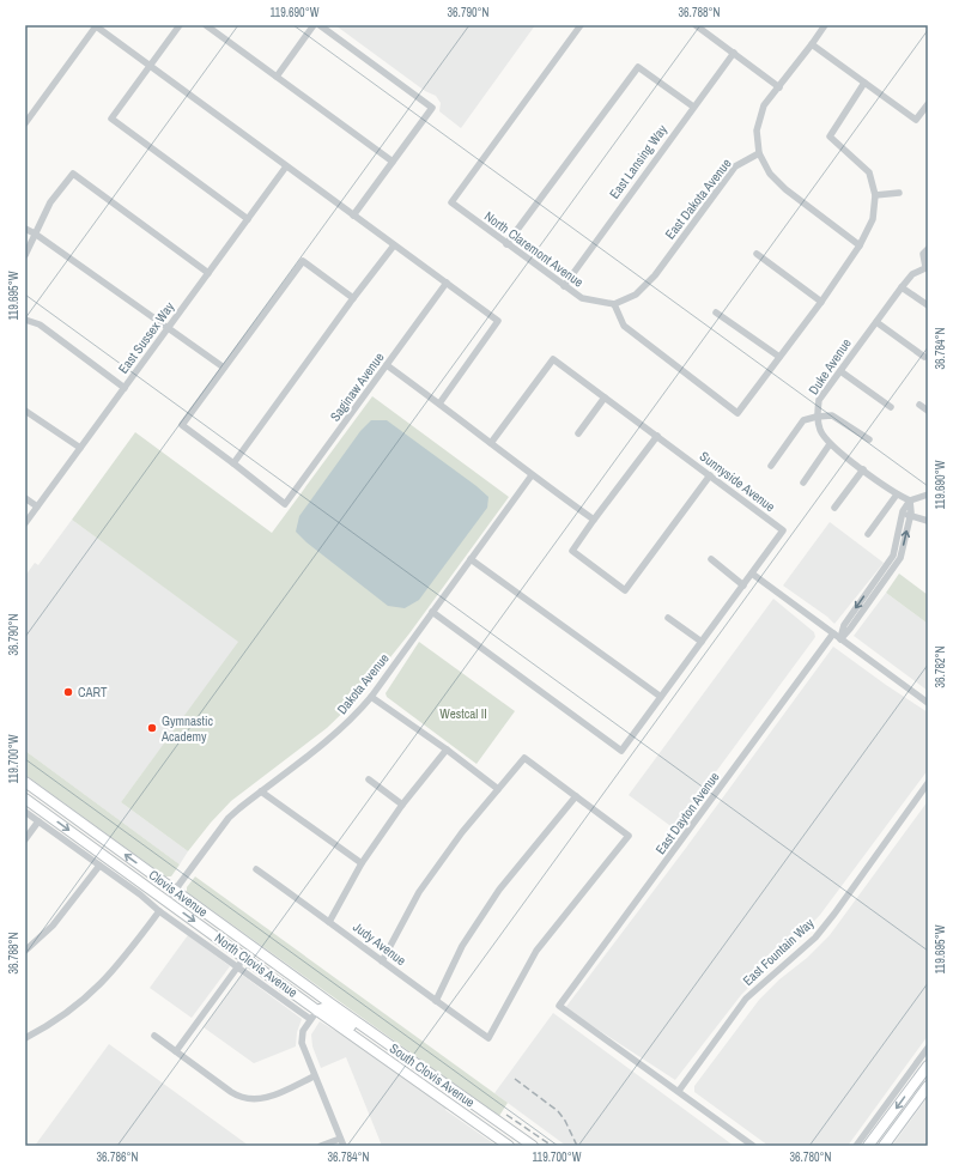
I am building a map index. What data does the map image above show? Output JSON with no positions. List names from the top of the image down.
{
  "streets": {
    "main road": ["Clovis Avenue", "South Clovis Avenue"],
    "street": [
      "East Lansing Way",
      "East Dakota Avenue",
      "North Claremont Avenue",
      "East Sussex Way",
      "Duke Avenue",
      "Saginaw Avenue",
      "Sunnyside Avenue",
      "Dakota Avenue",
      "East Dayton Avenue",
      "Judy Avenue",
      "East Fountain Way",
      "North Clovis Avenue"
    ]
  },
  "crossings": [
    ["East Lansing Way", "North Claremont Avenue"],
    ["East Dakota Avenue", "North Claremont Avenue"],
    ["Dakota Avenue", "Clovis Avenue"],
    ["East Dayton Avenue", "East Fountain Way"],
    ["Clovis Avenue", "North Clovis Avenue"],
    ["Clovis Avenue", "South Clovis Avenue"]
  ],
  "parks": ["Westcal II"],
  "places": ["CART", "Gymnastic Academy"],
  "coordinates": [
    "119.690°W",
    "36.790°N",
    "36.788°N",
    "119.695°W",
    "36.784°N",
    "36.782°N",
    "119.700°W",
    "36.786°N",
    "36.780°N"
  ]
}
